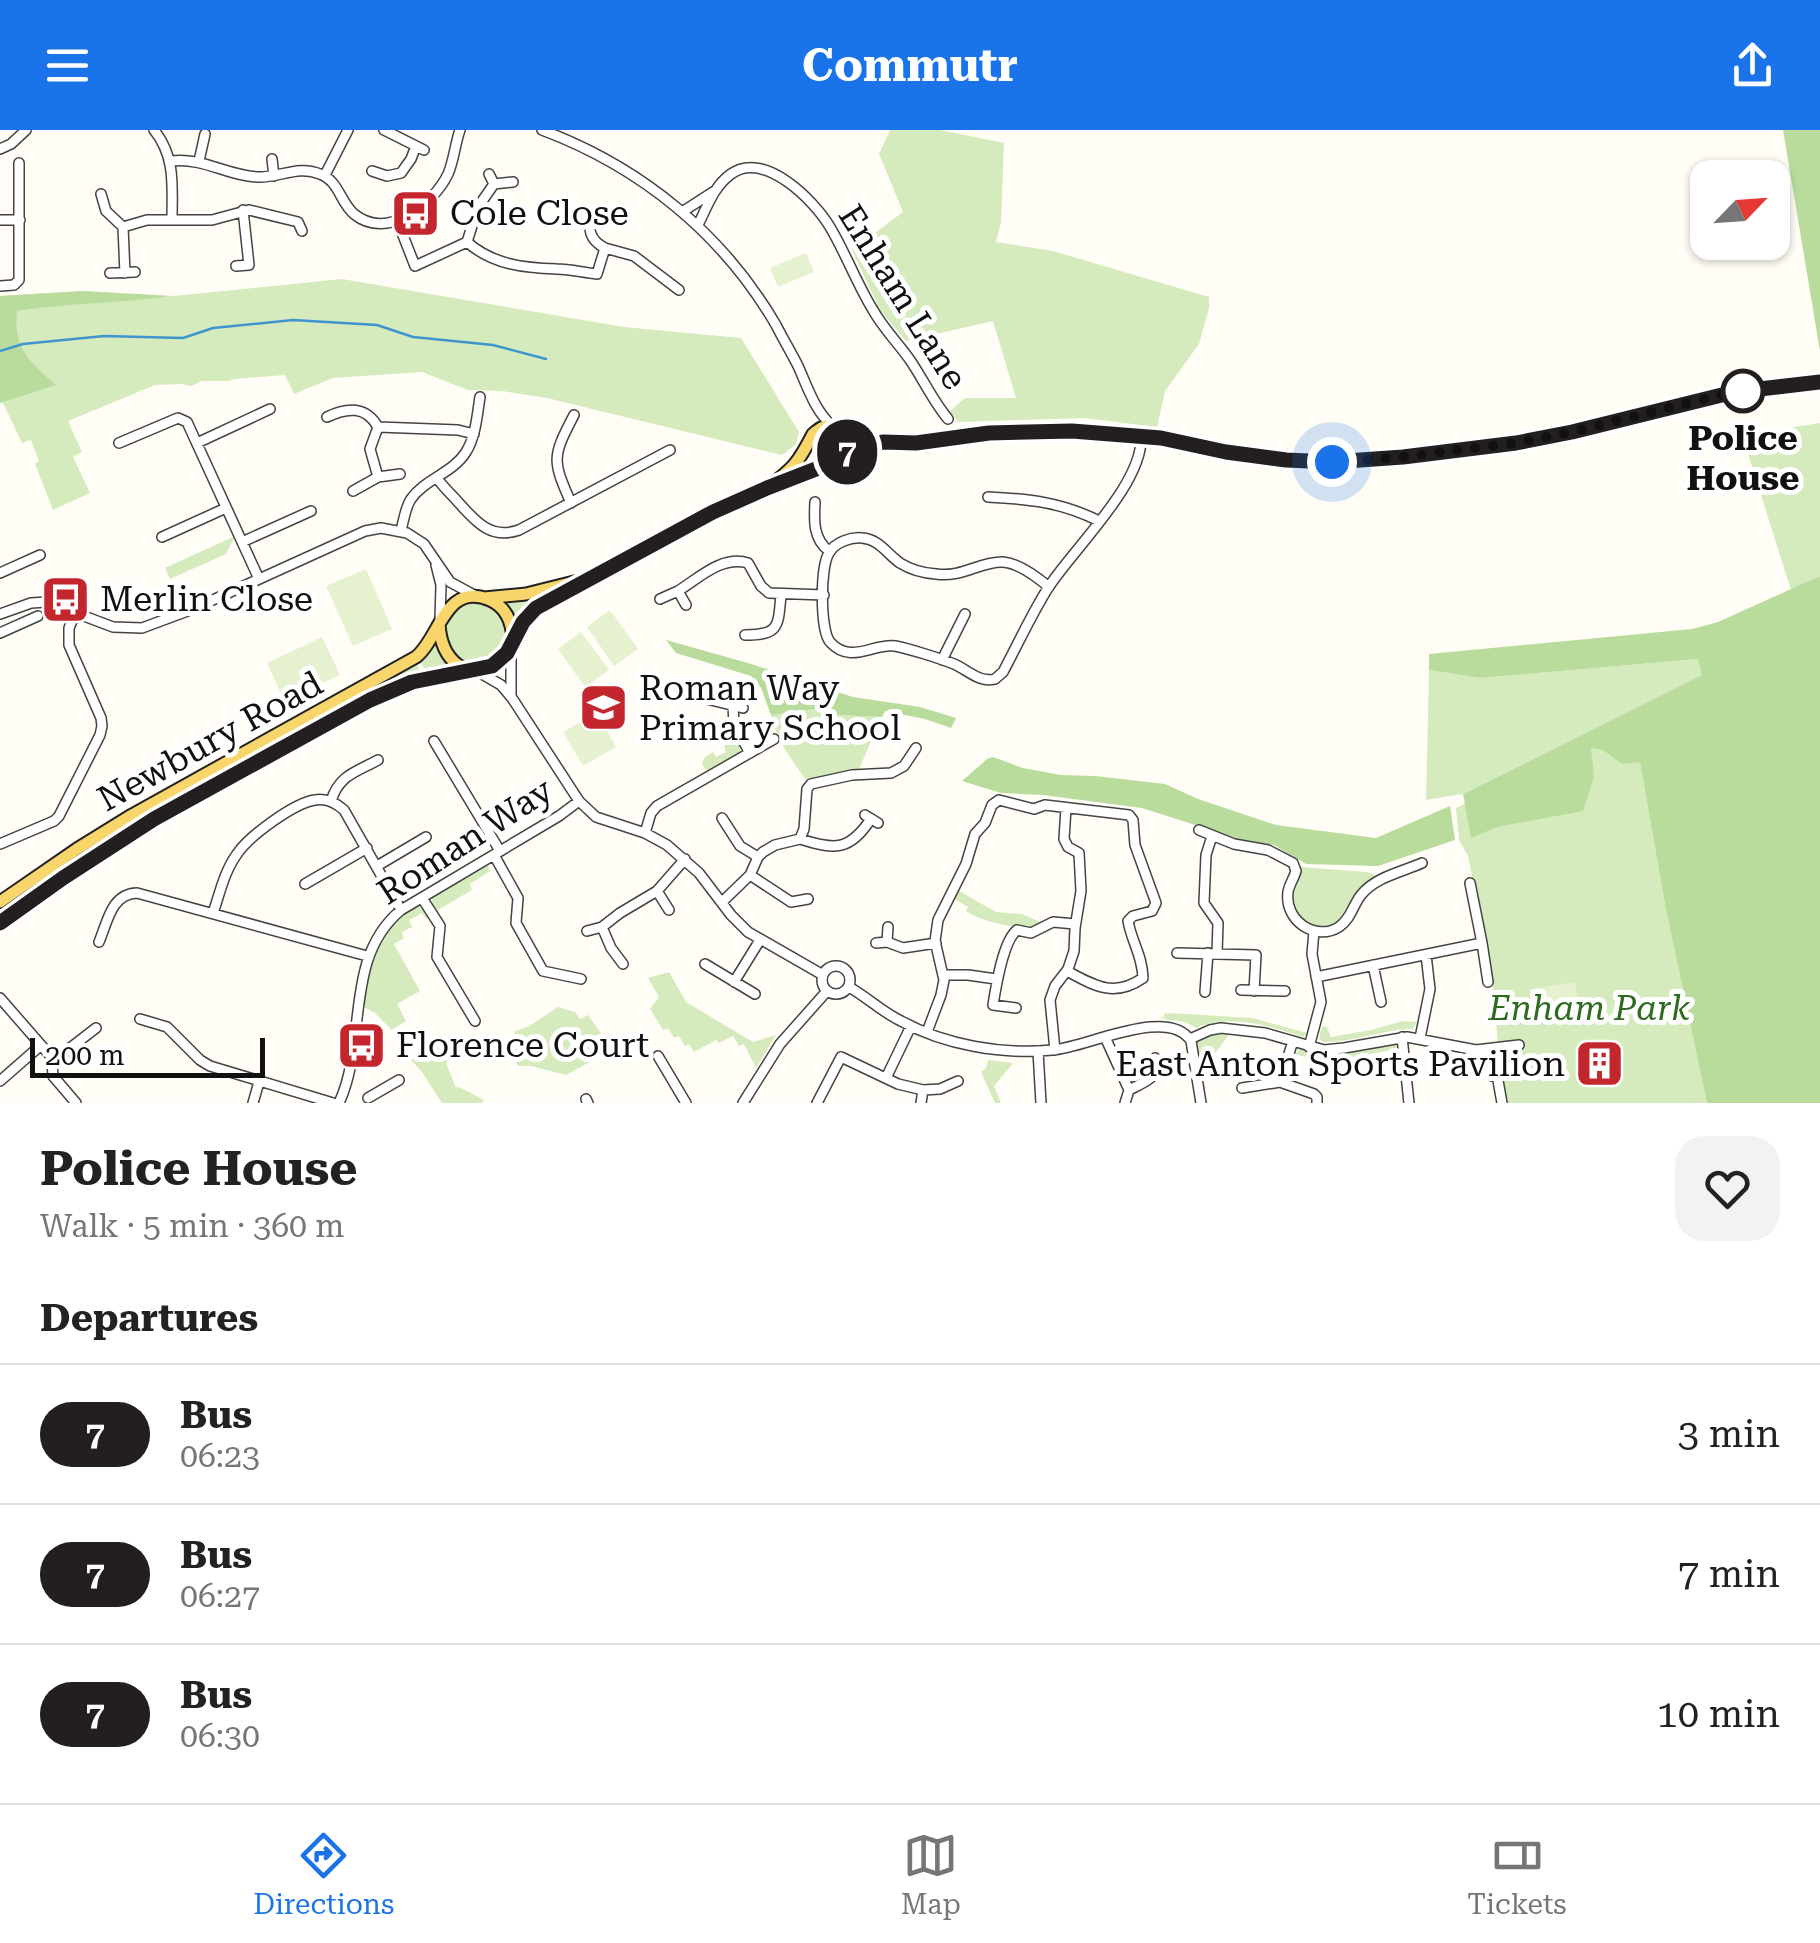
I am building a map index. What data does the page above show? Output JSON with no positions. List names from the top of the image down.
{
  "streets": {
    "main road": ["Newbury Road"],
    "street": ["Enham Lane", "Roman Way"]
  },
  "parks": ["Enham Park"],
  "places": {
    "bus stop": ["Cole Close", "Merlin Close", "Florence Court"],
    "other": ["Police House"],
    "school or university": ["Roman Way Primary School"],
    "building": ["East Anton Sports Pavilion"]
  },
  "lines": ["bus line 7"],
  "scale_bar": "200 m",
  "north": "top right",
  "page": {
    "header": "Commutr",
    "on_map": "7",
    "scale": "200 m",
    "heading": [
      ["Police House", "Walk · 5 min · 360 m"],
      "Departures"
    ],
    "list": [
      {
        "mark": "7",
        "name": "Bus",
        "note": "06:23",
        "value": "3 min"
      },
      {
        "mark": "7",
        "name": "Bus",
        "note": "06:27",
        "value": "7 min"
      },
      {
        "mark": "7",
        "name": "Bus",
        "note": "06:30",
        "value": "10 min"
      }
    ],
    "tabs": ["Directions", "Map", "Tickets"]
  }
}
